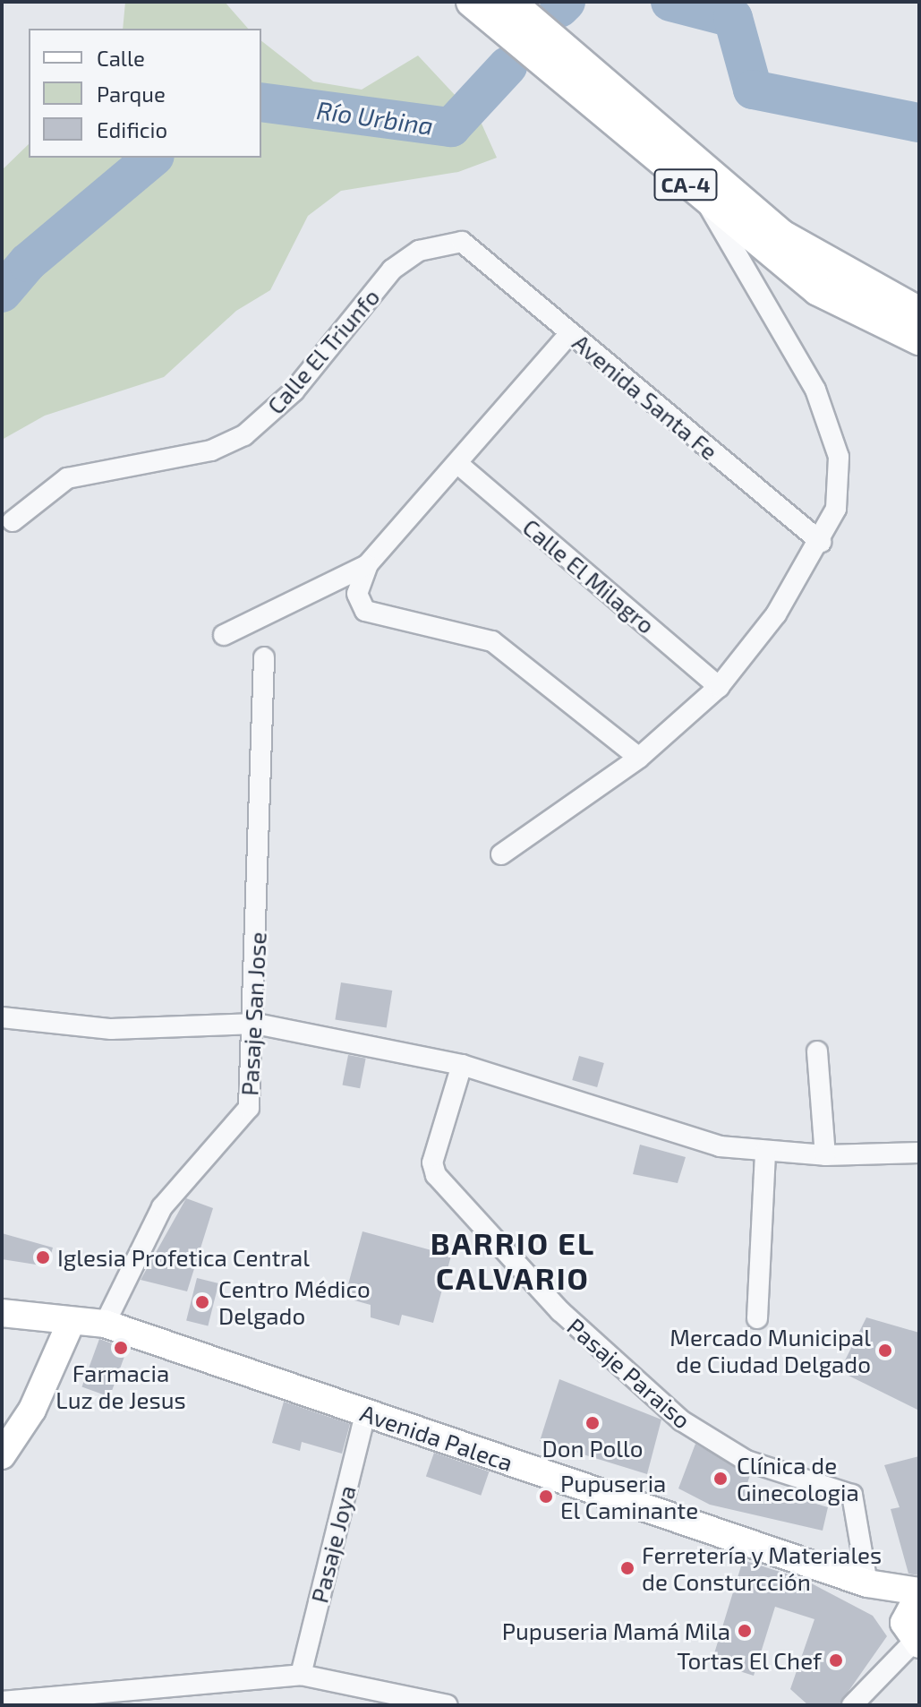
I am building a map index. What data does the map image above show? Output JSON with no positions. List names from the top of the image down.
{
  "streets": {
    "main road": ["CA-4", "Avenida Paleca"],
    "street": [
      "Calle El Triunfo",
      "Avenida Santa Fe",
      "Calle El Milagro",
      "Pasaje San Jose",
      "Pasaje Paraiso",
      "Pasaje Joya"
    ]
  },
  "crossings": [
    ["Calle El Triunfo", "Avenida Santa Fe"],
    ["Pasaje San Jose", "Avenida Paleca"],
    ["Pasaje Paraiso", "Avenida Paleca"],
    ["Avenida Paleca", "Pasaje Joya"]
  ],
  "districts": ["BARRIO EL CALVARIO"],
  "water": ["Río Urbina"],
  "places": [
    "Iglesia Profetica Central",
    "Centro Médico Delgado",
    "Farmacia Luz de Jesus",
    "Mercado Municipal de Ciudad Delgado",
    "Don Pollo",
    "Clínica de Ginecologia",
    "Pupuseria El Caminante",
    "Ferretería y Materiales de Consturcción",
    "Pupuseria Mamá Mila",
    "Tortas El Chef"
  ],
  "legend": ["Calle", "Parque", "Edificio"]
}
